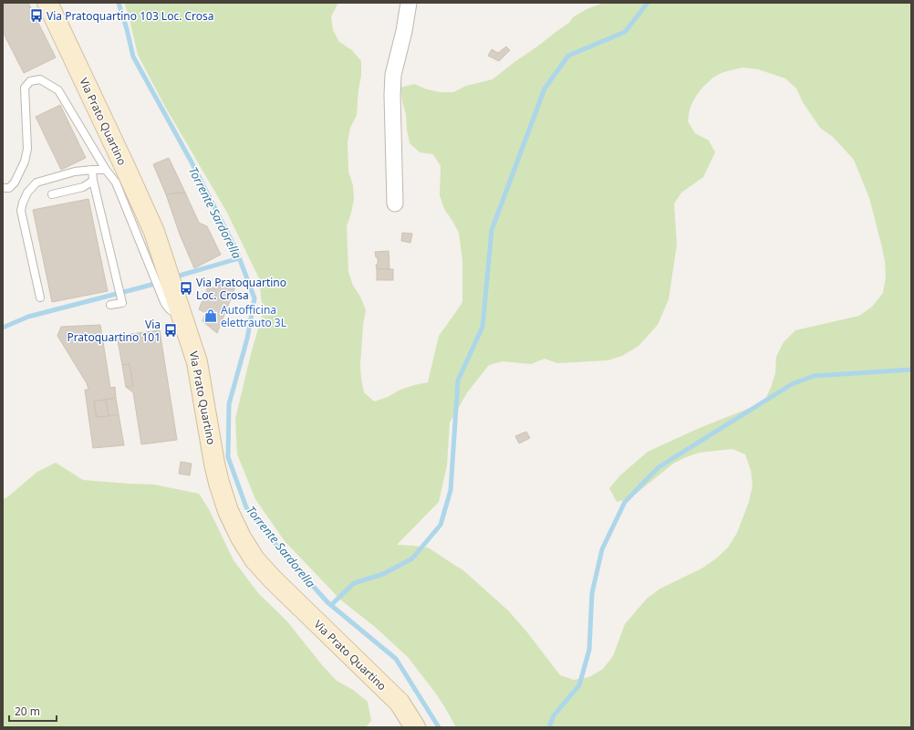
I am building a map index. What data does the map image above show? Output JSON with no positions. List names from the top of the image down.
{
  "streets": {
    "main road": ["Via Prato Quartino"]
  },
  "water": ["Torrente Sardorella"],
  "places": {
    "bus stop": ["Via Pratoquartino 103 Loc. Crosa", "Via Pratoquartino Loc. Crosa", "Via Pratoquartino 101"],
    "shop": ["Autofficina elettrauto 3L"]
  },
  "scale_bar": "20 m"
}
